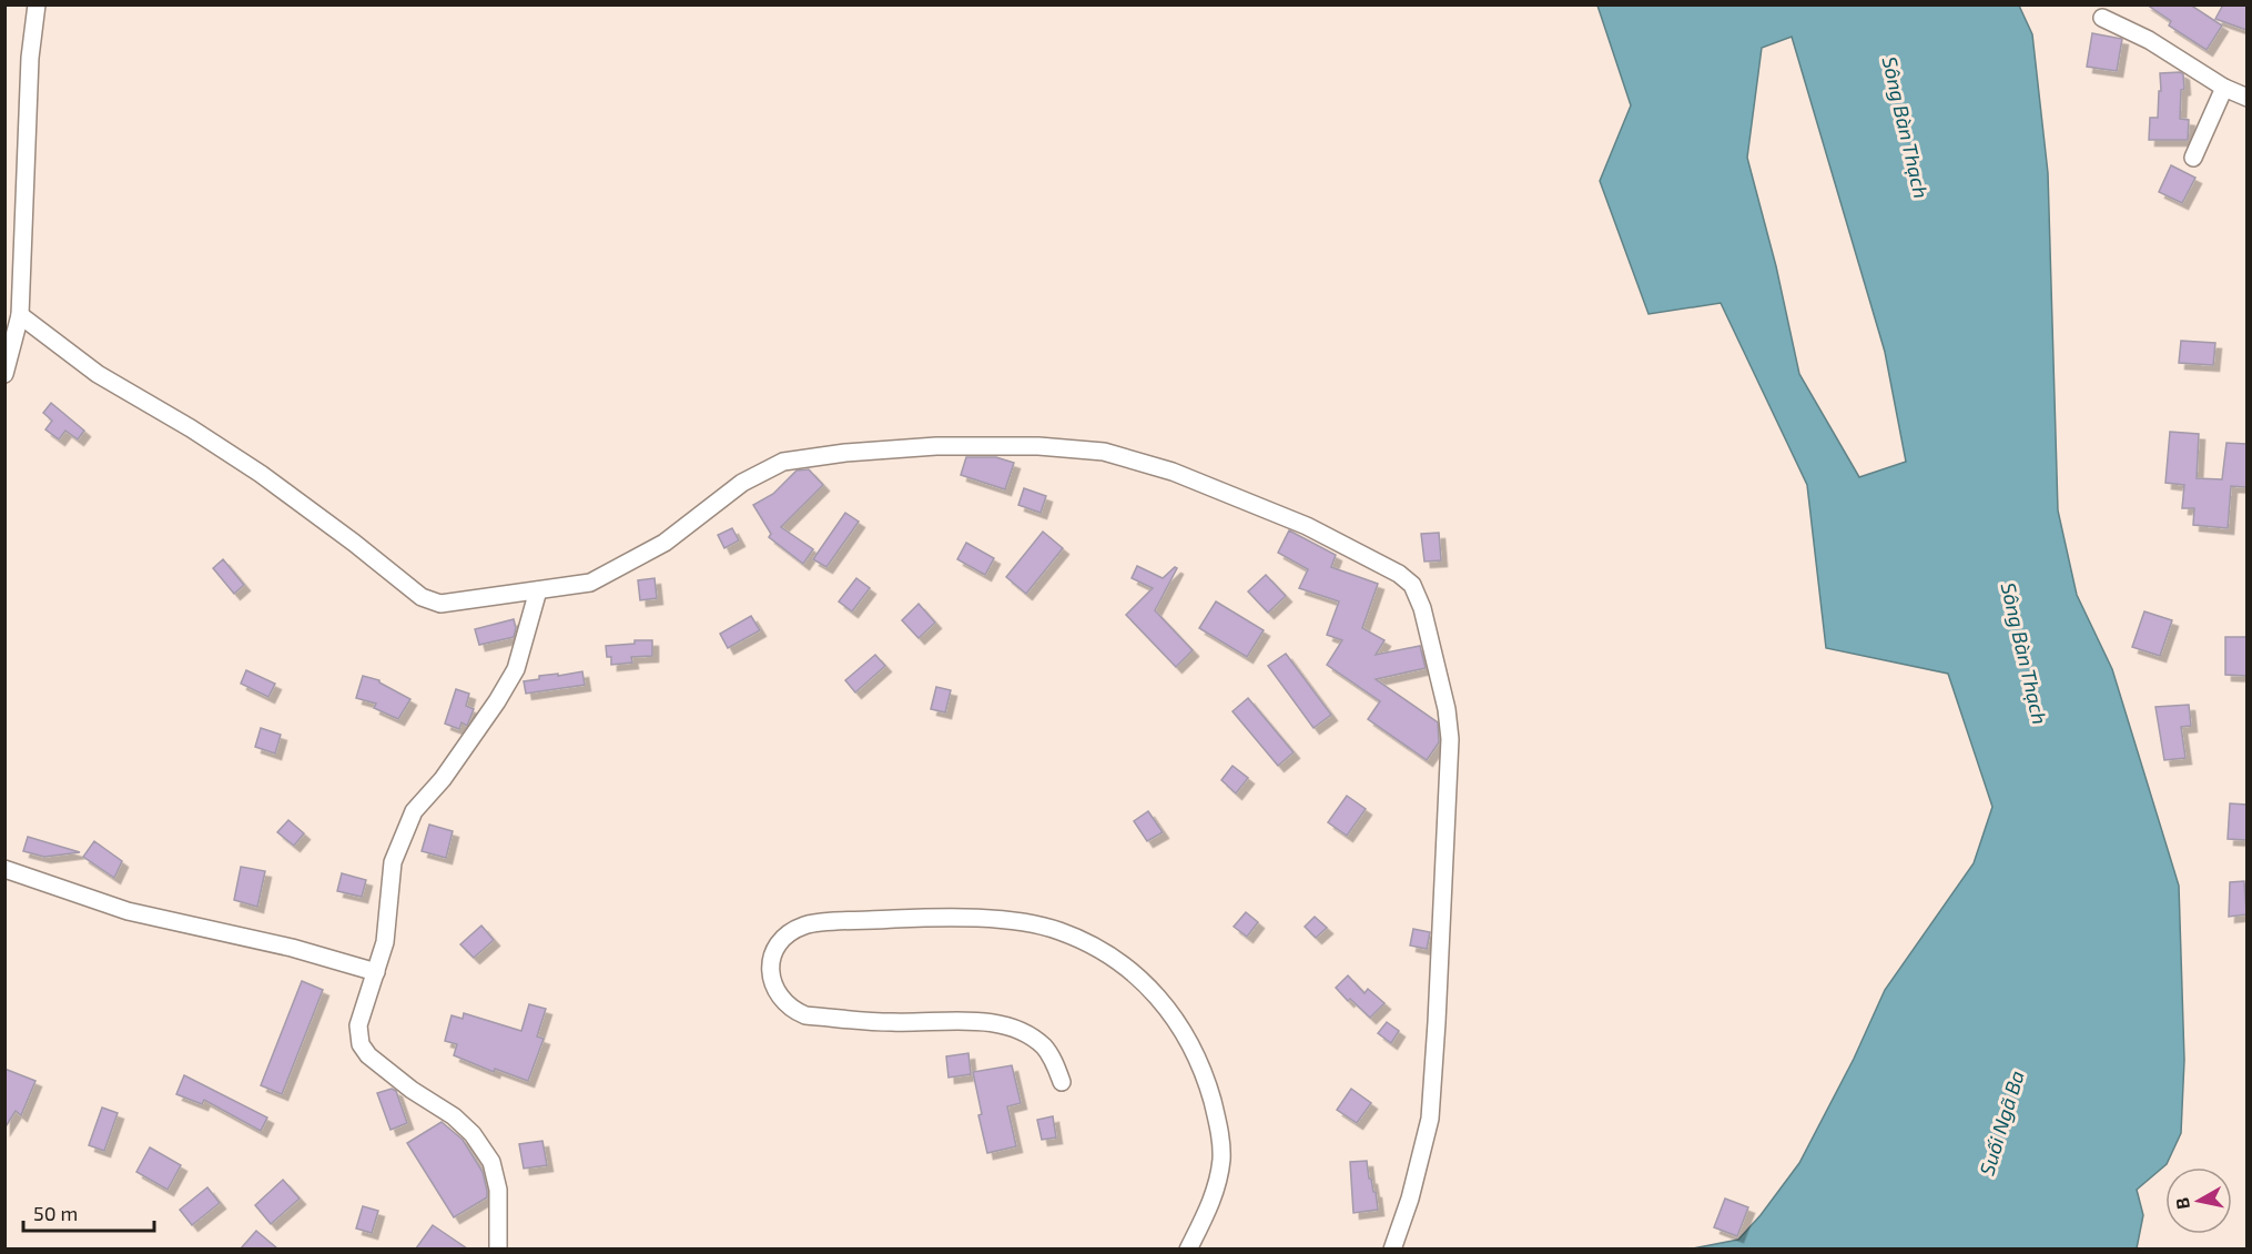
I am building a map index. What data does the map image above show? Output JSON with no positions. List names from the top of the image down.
{
  "water": ["Sông Bàn Thạch", "Suối Ngã Ba"],
  "scale_bar": "50 m",
  "north": "left"
}
